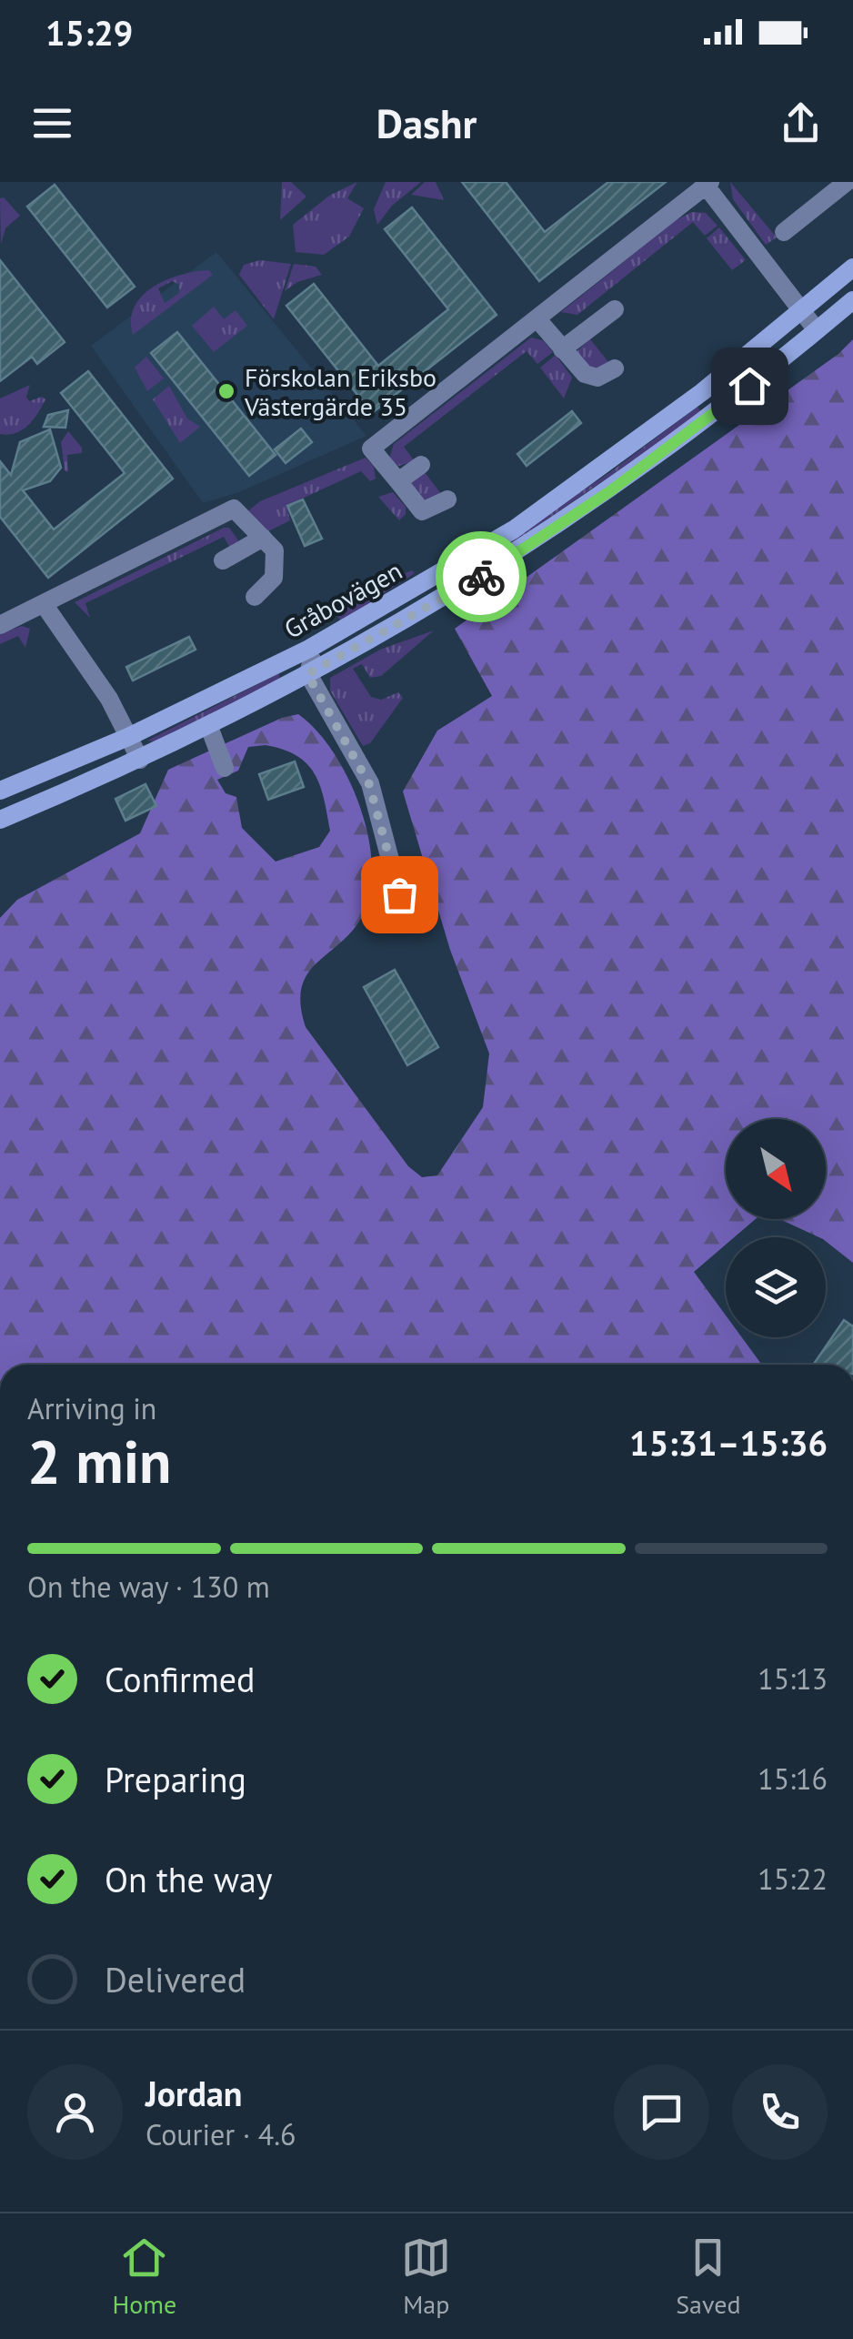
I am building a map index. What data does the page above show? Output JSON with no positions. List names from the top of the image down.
{
  "streets": {
    "main road": ["Gråbovägen"]
  },
  "places": ["Förskolan Eriksbo Västergärde 35"],
  "north": "bottom right",
  "page": {
    "status": "15:29",
    "header": "Dashr",
    "heading": ["2 min", "Arriving in", "15:31–15:36"],
    "panel": ["Jordan", "Courier · 4.6"],
    "bar": "On the way · 130 m",
    "list": [
      ["Confirmed", "15:13"],
      ["Preparing", "15:16"],
      ["On the way", "15:22"],
      "Delivered"
    ],
    "tabs": ["Home", "Map", "Saved"]
  }
}
